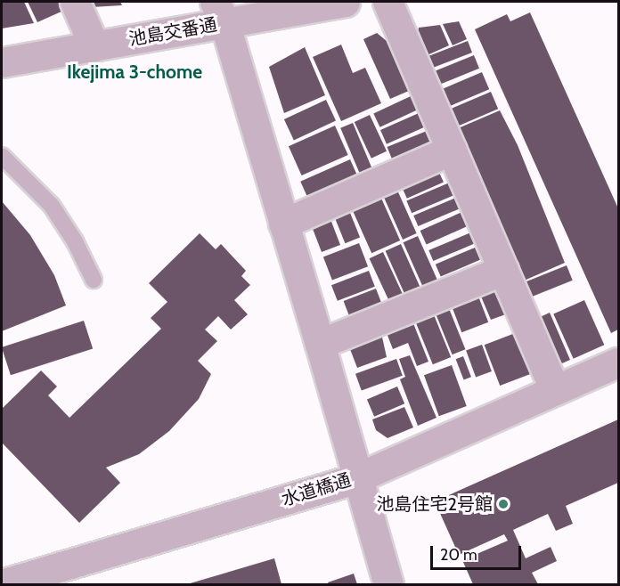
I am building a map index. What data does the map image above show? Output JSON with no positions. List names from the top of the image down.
{
  "streets": {
    "street": ["池島交番通", "水道橋通"]
  },
  "districts": ["Ikejima 3-chome"],
  "places": ["池島住宅2号館"],
  "scale_bar": "20 m"
}
